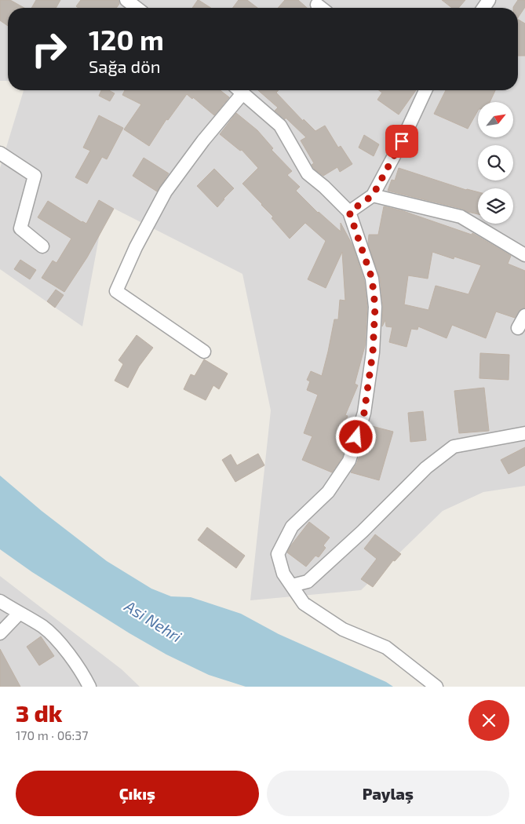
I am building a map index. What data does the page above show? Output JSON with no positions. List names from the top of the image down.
{
  "water": ["Asi Nehri"],
  "north": "top right",
  "page": {
    "turn": ["120 m", "Sağa dön"],
    "heading": ["3 dk", "170 m · 06:37"],
    "buttons": ["Çıkış", "Paylaş"]
  }
}
